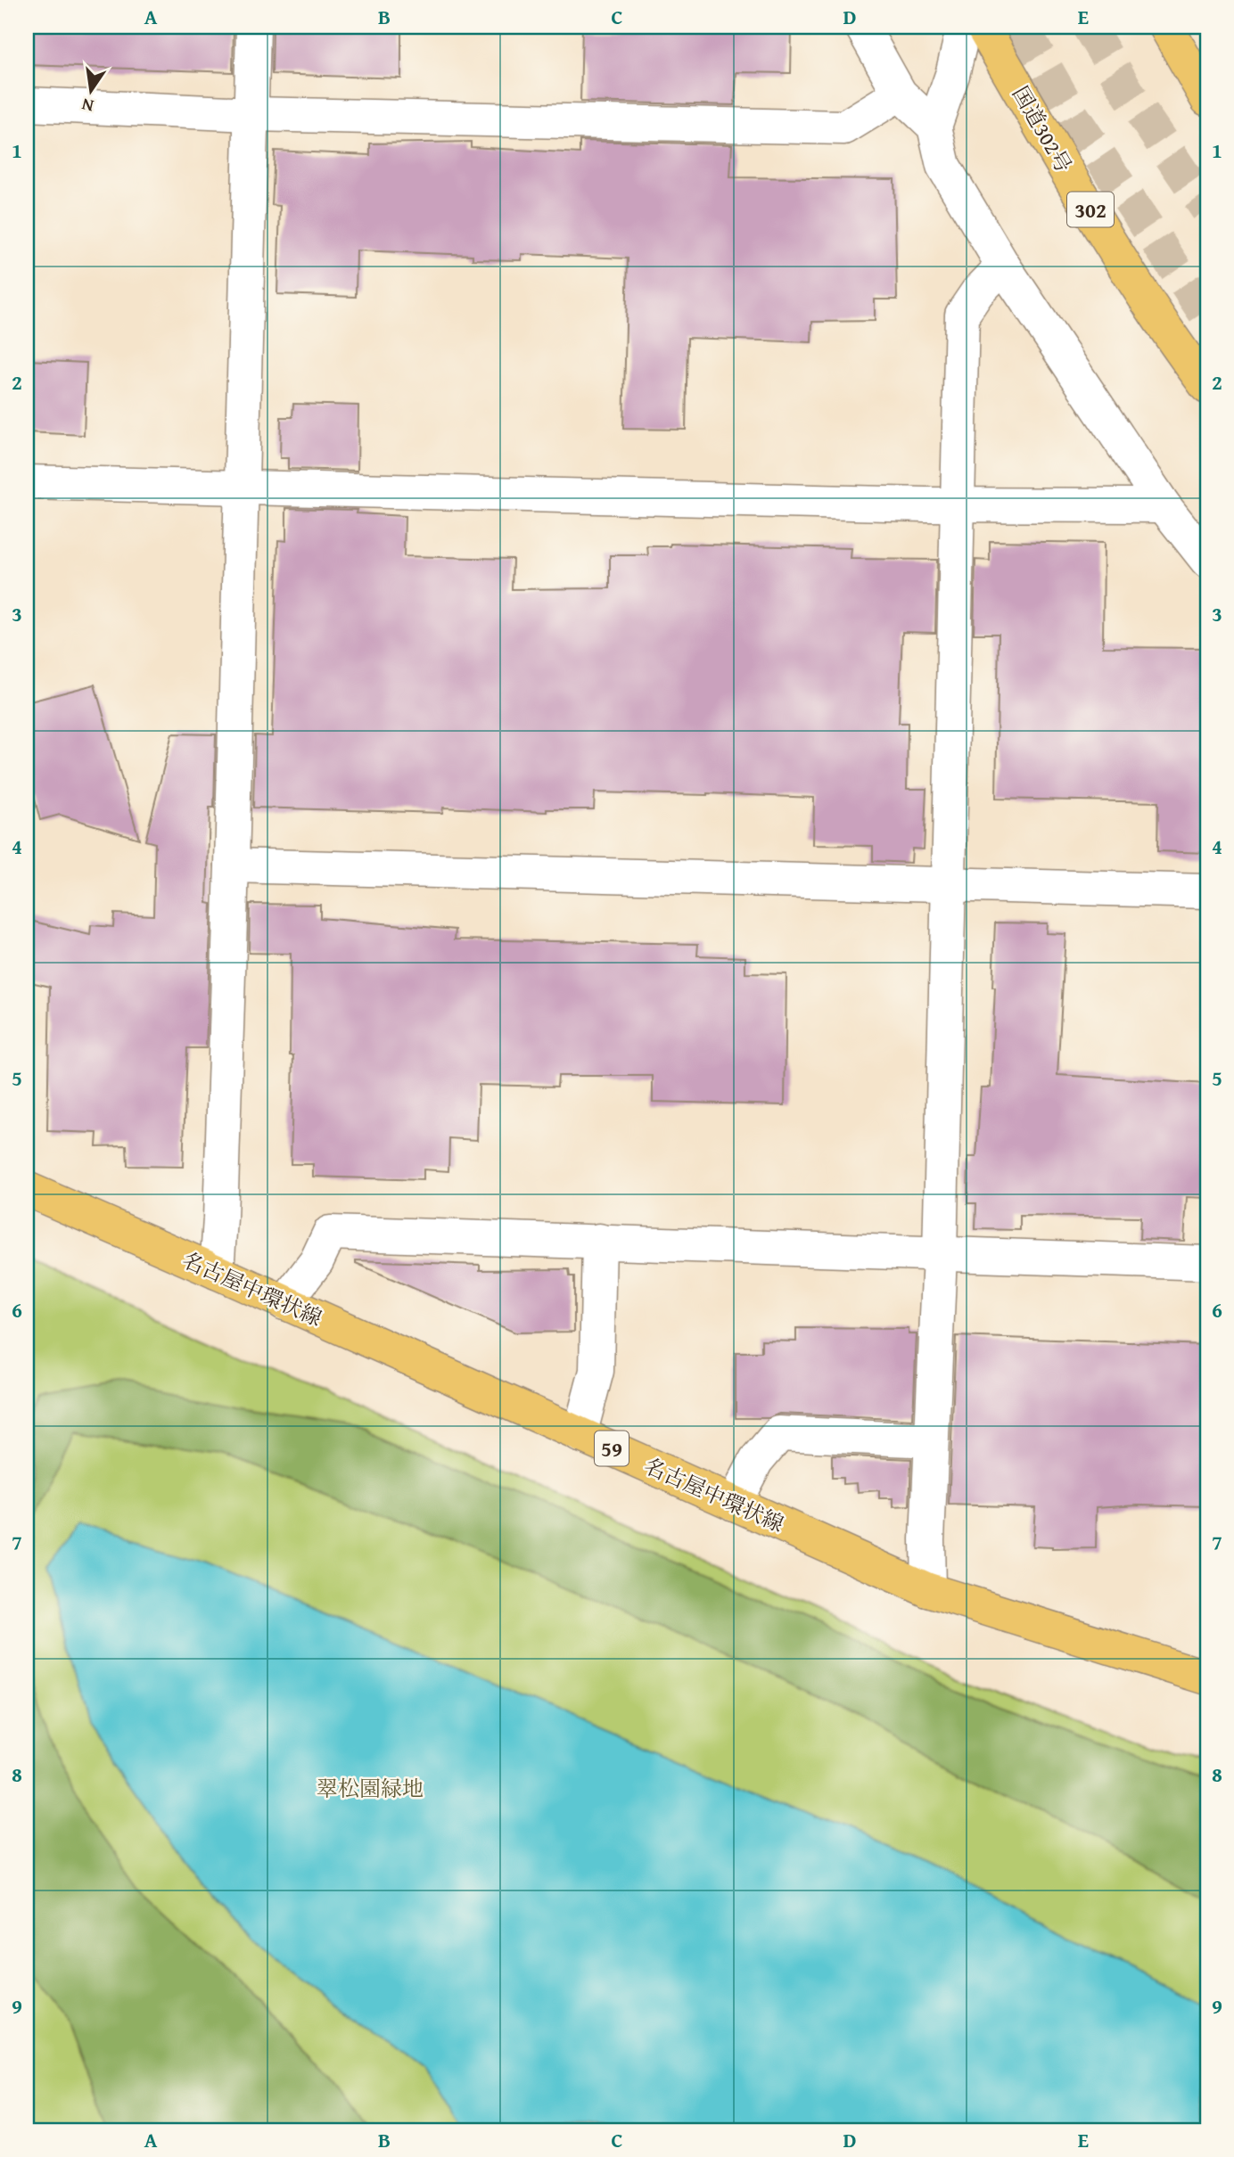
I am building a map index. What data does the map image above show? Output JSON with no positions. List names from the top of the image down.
{
  "streets": {
    "main road": [
      "国道302号",
      "302",
      "名古屋中環状線",
      "59"
    ]
  },
  "parks": ["翠松園緑地"],
  "north": "bottom",
  "grid": {
    "columns": [
      "A",
      "B",
      "C",
      "D",
      "E"
    ],
    "rows": [
      "1",
      "2",
      "3",
      "4",
      "5",
      "6",
      "7",
      "8",
      "9"
    ]
  }
}
